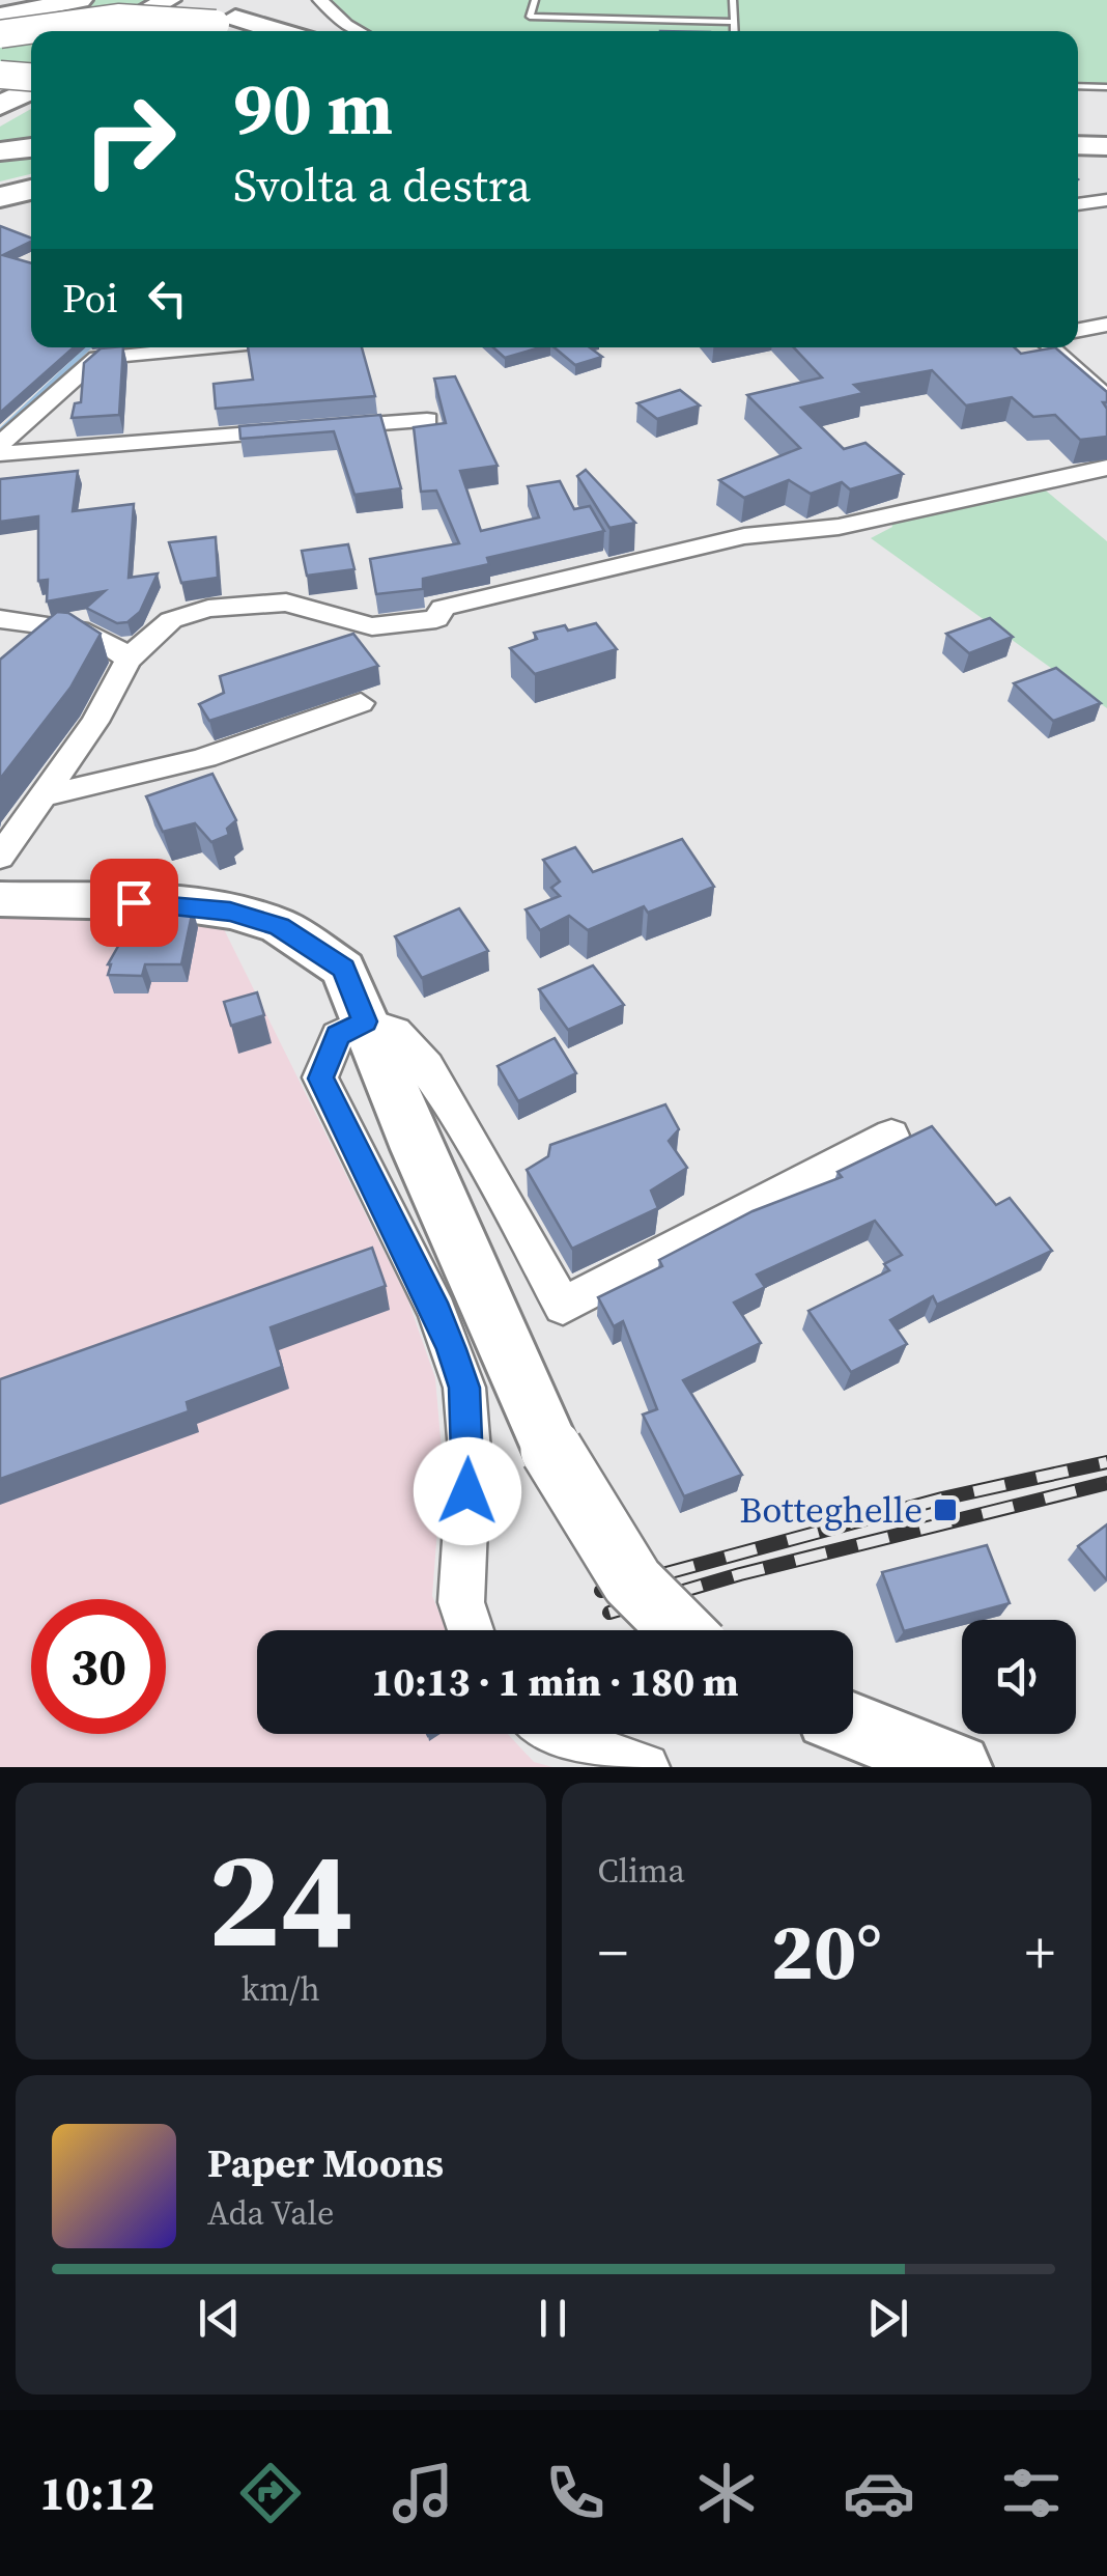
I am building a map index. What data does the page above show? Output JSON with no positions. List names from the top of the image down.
{
  "places": {
    "transit": ["Botteghelle"]
  },
  "page": {
    "turn": ["90 m", "Svolta a destra"],
    "then": "Poi",
    "limit": "30",
    "trip": "10:13 · 1 min · 180 m",
    "tile": [
      ["24", "km/h"],
      "Clima"
    ],
    "heat": ["−", "20°", "+"],
    "song": ["Paper Moons", "Ada Vale"],
    "tabs": "10:12"
  }
}
